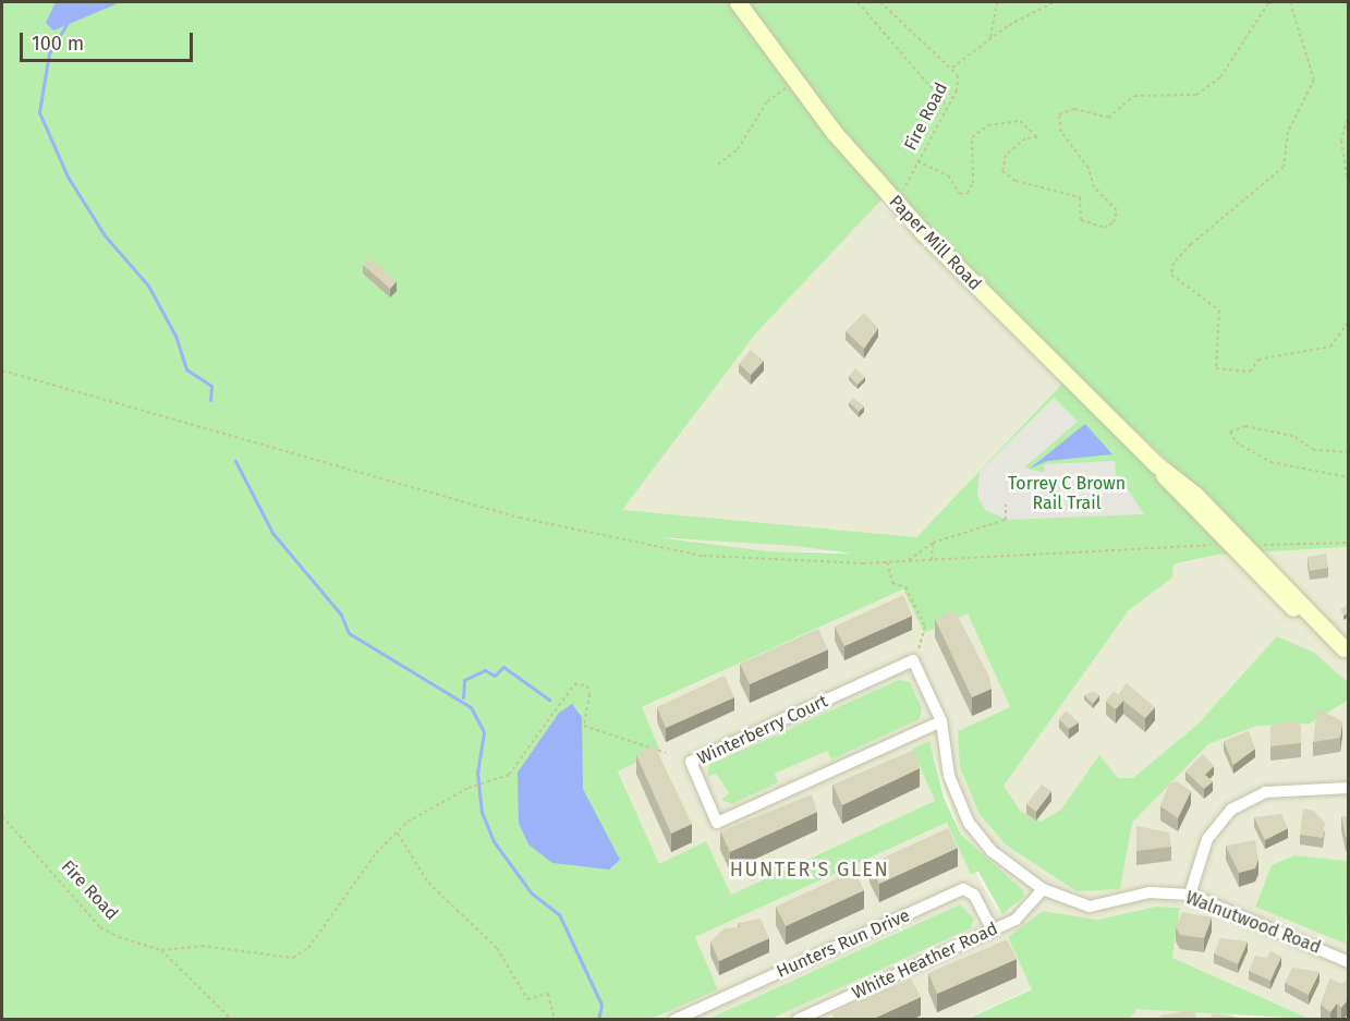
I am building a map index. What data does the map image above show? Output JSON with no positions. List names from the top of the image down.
{
  "streets": {
    "main road": ["Paper Mill Road"],
    "street": [
      "Winterberry Court",
      "Walnutwood Road",
      "Hunters Run Drive",
      "White Heather Road"
    ],
    "path": ["Fire Road"]
  },
  "crossings": [
    ["Winterberry Court", "Walnutwood Road"],
    ["Winterberry Court", "White Heather Road"],
    ["Walnutwood Road", "White Heather Road"],
    ["Hunters Run Drive", "White Heather Road"]
  ],
  "districts": ["HUNTER'S GLEN"],
  "parks": ["Torrey C Brown Rail Trail"],
  "scale_bar": "100 m"
}
